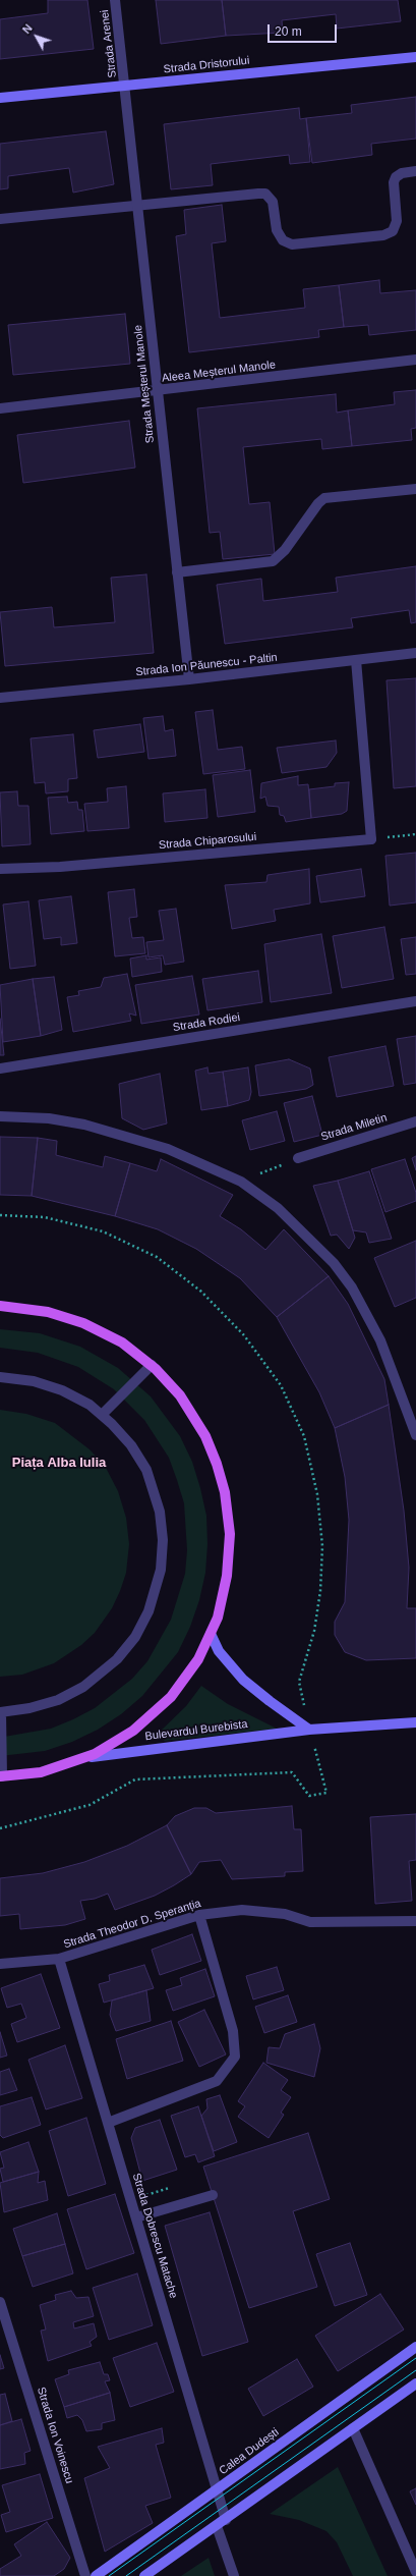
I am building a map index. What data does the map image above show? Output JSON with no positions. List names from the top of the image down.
{
  "streets": {
    "main road": ["Strada Dristorului", "Bulevardul Burebista", "Calea Dudești"],
    "street": [
      "Strada Arenei",
      "Aleea Meșterul Manole",
      "Strada Meșterul Manole",
      "Strada Ion Păunescu - Paltin",
      "Strada Chiparosului",
      "Strada Rodiei",
      "Strada Miletin",
      "Strada Theodor D. Speranția",
      "Strada Dobrescu Matache",
      "Strada Ion Voinescu"
    ]
  },
  "crossings": [
    ["Strada Arenei", "Strada Dristorului"],
    ["Strada Arenei", "Strada Meșterul Manole"],
    ["Strada Dristorului", "Strada Meșterul Manole"],
    ["Aleea Meșterul Manole", "Strada Meșterul Manole"],
    ["Strada Meșterul Manole", "Strada Ion Păunescu - Paltin"],
    ["Strada Theodor D. Speranția", "Strada Dobrescu Matache"],
    ["Strada Dobrescu Matache", "Calea Dudești"]
  ],
  "districts": ["Piața Alba Iulia"],
  "scale_bar": "20 m",
  "north": "top left"
}
